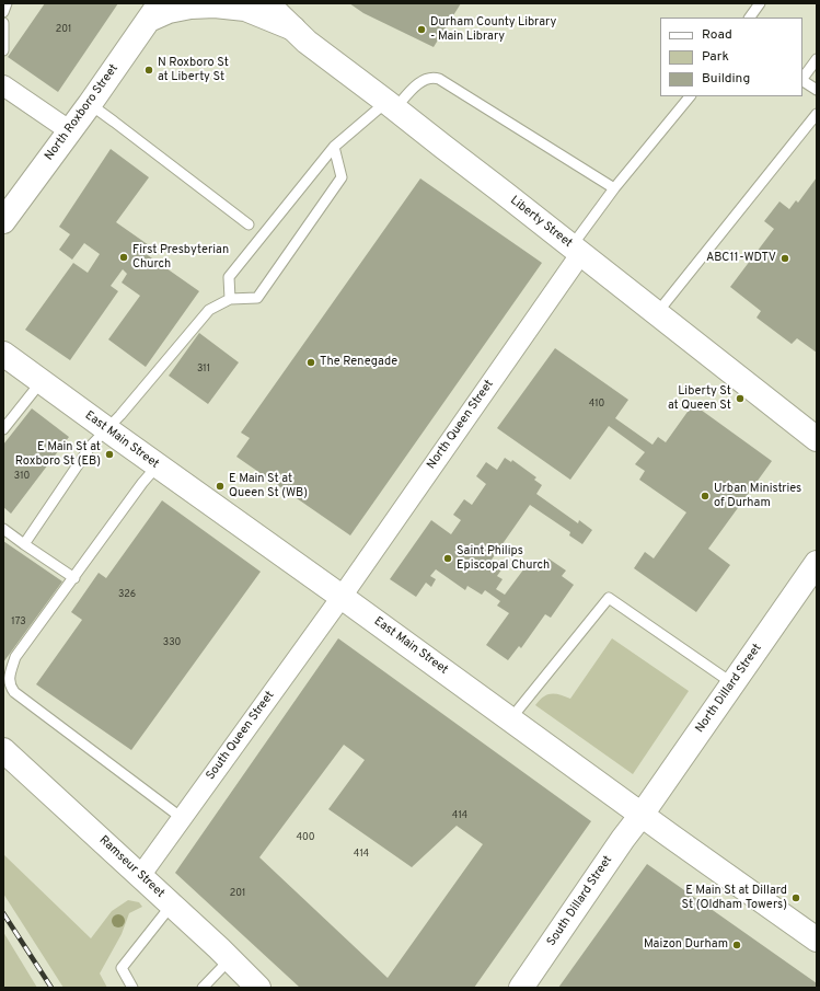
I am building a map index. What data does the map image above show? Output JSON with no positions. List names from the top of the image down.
{
  "streets": {
    "street": [
      "North Roxboro Street",
      "Liberty Street",
      "North Queen Street",
      "East Main Street",
      "North Dillard Street",
      "South Queen Street",
      "Ramseur Street",
      "South Dillard Street"
    ]
  },
  "crossings": [
    ["Liberty Street", "North Queen Street"],
    ["North Queen Street", "East Main Street"],
    ["North Queen Street", "South Queen Street"],
    ["East Main Street", "North Dillard Street"],
    ["East Main Street", "South Queen Street"],
    ["East Main Street", "South Dillard Street"],
    ["North Dillard Street", "South Dillard Street"],
    ["South Queen Street", "Ramseur Street"]
  ],
  "places": [
    "Durham County Library - Main Library",
    "N Roxboro St at Liberty St",
    "First Presbyterian Church",
    "ABC11-WDTV",
    "The Renegade",
    "Liberty St at Queen St",
    "E Main St at Roxboro St (EB)",
    "E Main St at Queen St (WB)",
    "Urban Ministries of Durham",
    "Saint Philips Episcopal Church",
    "E Main St at Dillard St (Oldham Towers)",
    "Maizon Durham"
  ],
  "house_numbers": [
    "201",
    "311",
    "410",
    "310",
    "326",
    "173",
    "330",
    "414",
    "400",
    "414",
    "201"
  ],
  "legend": ["Road", "Park", "Building"]
}
